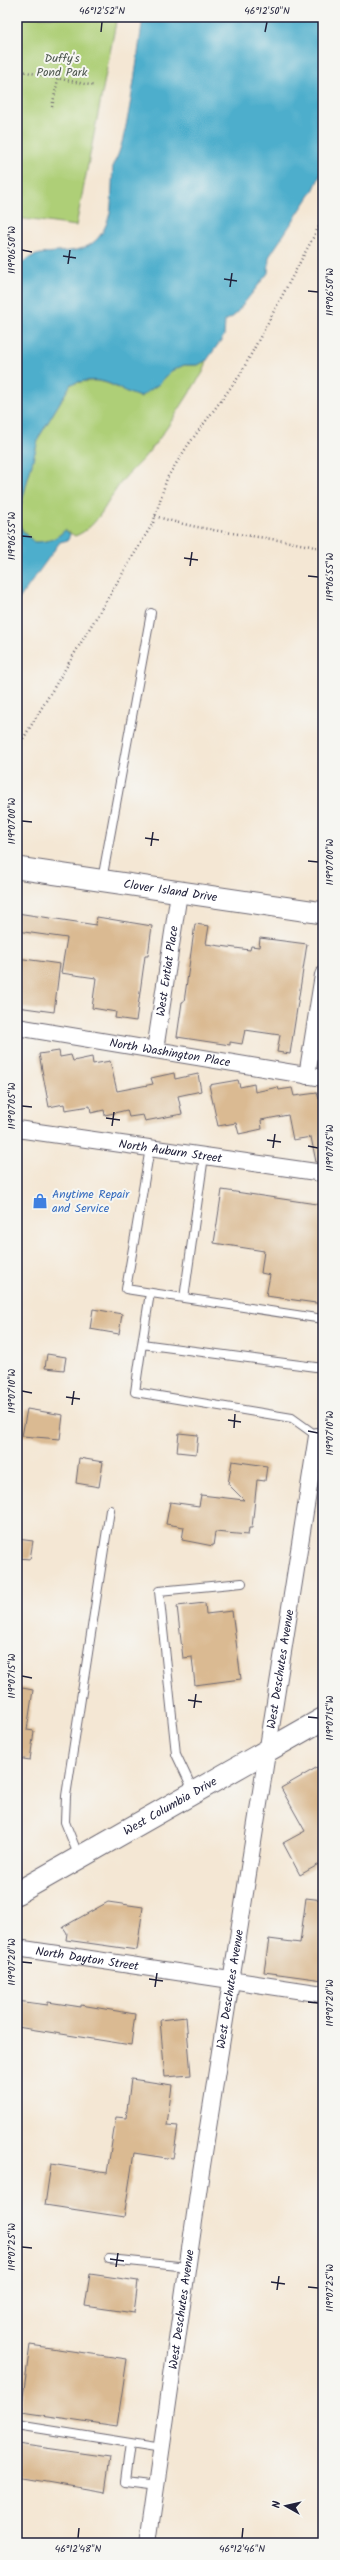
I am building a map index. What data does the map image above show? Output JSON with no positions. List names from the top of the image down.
{
  "streets": {
    "main road": ["West Columbia Drive"],
    "street": [
      "Clover Island Drive",
      "West Entiat Place",
      "North Washington Place",
      "North Auburn Street",
      "West Deschutes Avenue",
      "North Dayton Street"
    ]
  },
  "crossings": [
    ["Clover Island Drive", "West Entiat Place"],
    ["West Entiat Place", "North Washington Place"],
    ["West Deschutes Avenue", "West Columbia Drive"],
    ["West Deschutes Avenue", "North Dayton Street"]
  ],
  "parks": ["Duffy's Pond Park"],
  "places": {
    "shop": ["Anytime Repair and Service"]
  },
  "north": "left",
  "coordinates": [
    "46°12'52\"N",
    "46°12'50\"N",
    "119°06'50\"W",
    "119°06'55\"W",
    "119°07'00\"W",
    "119°07'05\"W",
    "119°07'10\"W",
    "119°07'15\"W",
    "119°07'20\"W",
    "119°07'25\"W",
    "46°12'48\"N",
    "46°12'46\"N"
  ]
}
